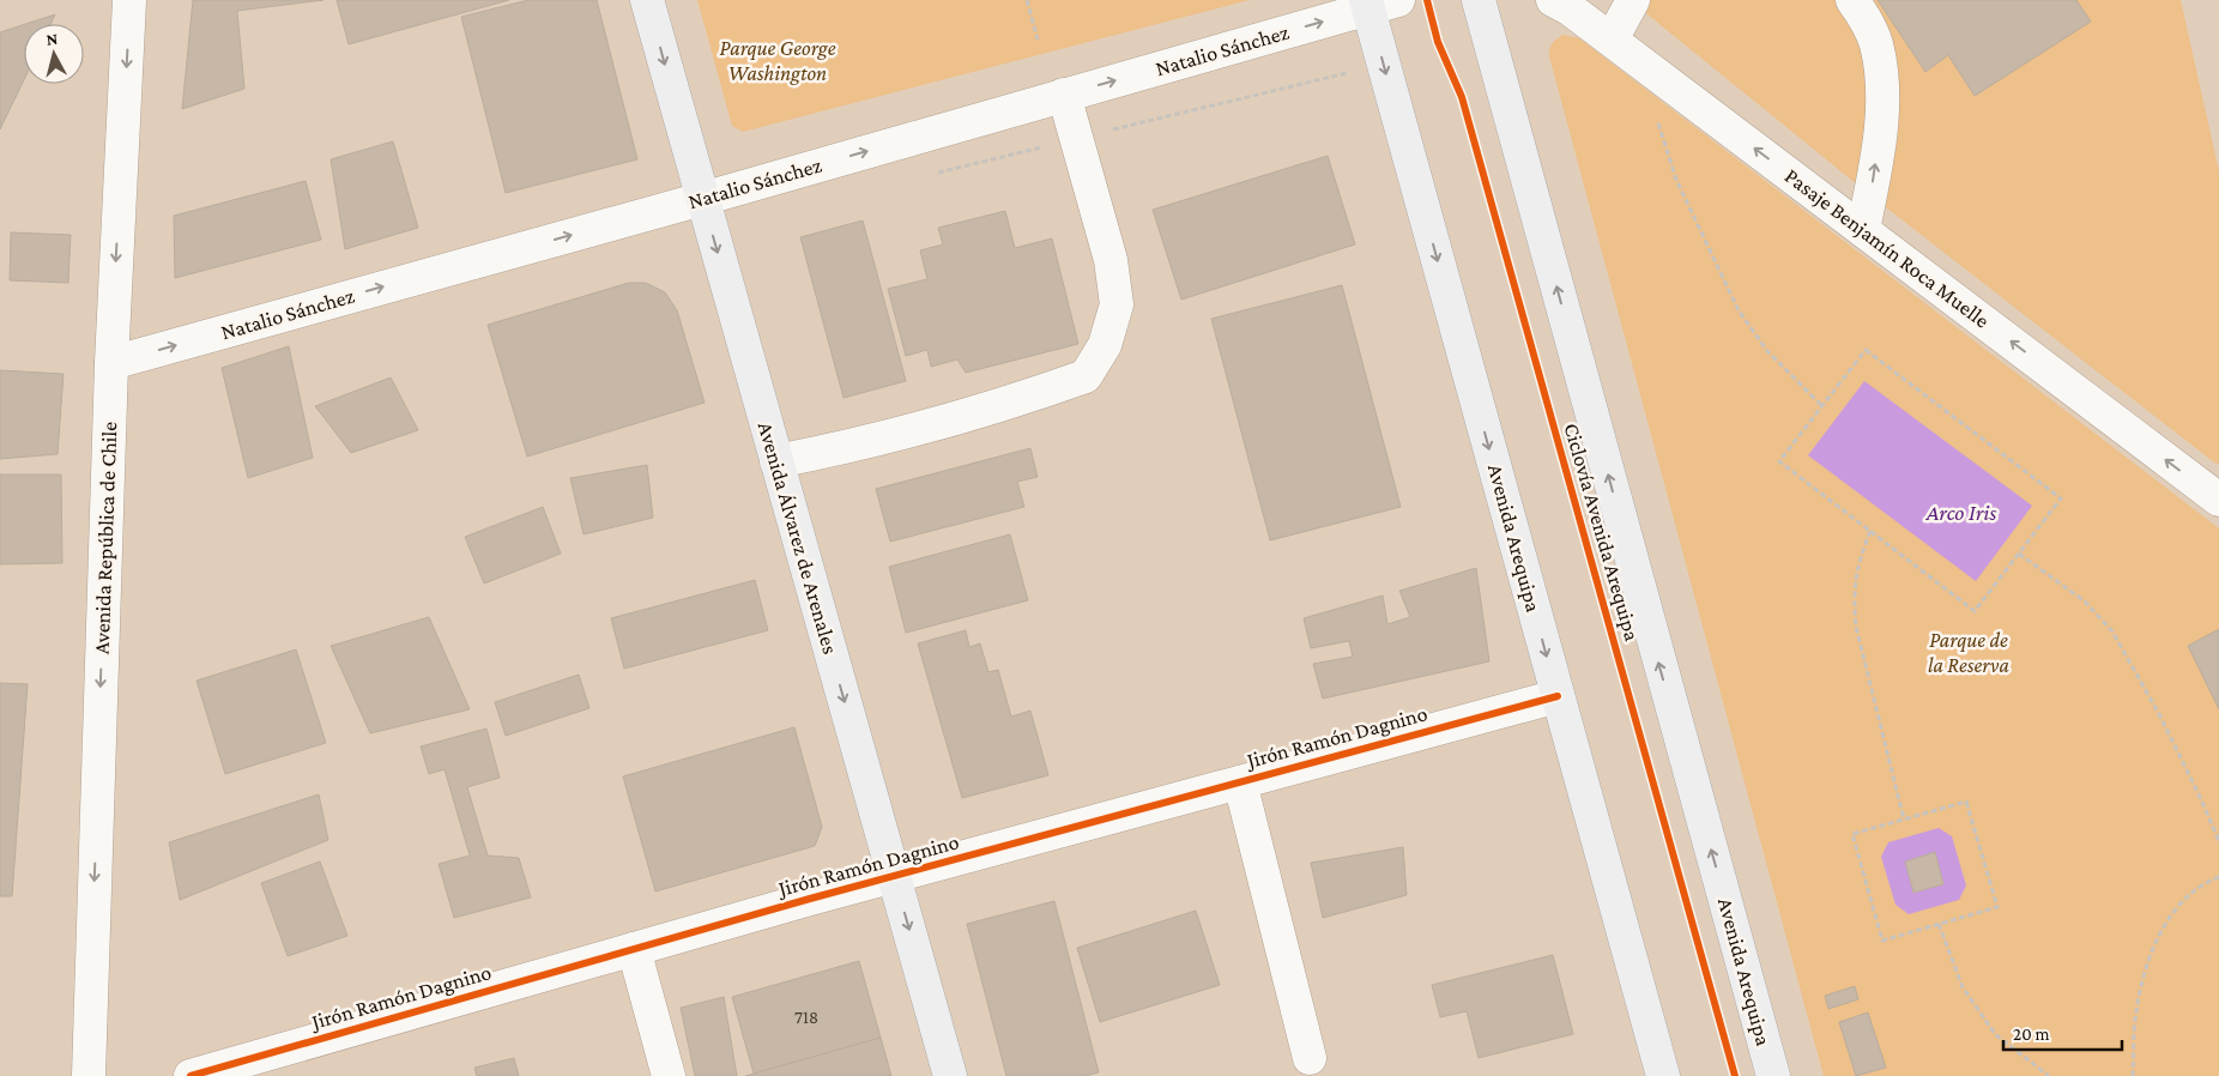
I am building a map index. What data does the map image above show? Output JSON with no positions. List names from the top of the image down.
{
  "streets": {
    "main road": ["Avenida Álvarez de Arenales", "Avenida Arequipa"],
    "street": [
      "Natalio Sánchez",
      "Pasaje Benjamín Roca Muelle",
      "Avenida República de Chile",
      "Jirón Ramón Dagnino"
    ],
    "cycle path": ["Ciclovía Avenida Arequipa"]
  },
  "crossings": [
    ["Natalio Sánchez", "Avenida República de Chile"],
    ["Natalio Sánchez", "Avenida Álvarez de Arenales"],
    ["Natalio Sánchez", "Avenida Arequipa"],
    ["Avenida Álvarez de Arenales", "Jirón Ramón Dagnino"],
    ["Avenida Arequipa", "Jirón Ramón Dagnino"]
  ],
  "one_way": [
    "Natalio Sánchez",
    "Pasaje Benjamín Roca Muelle",
    "Avenida República de Chile",
    "Avenida Álvarez de Arenales"
  ],
  "water": ["Arco Iris"],
  "parks": ["Parque George Washington", "Parque de la Reserva"],
  "house_numbers": ["718"],
  "scale_bar": "20 m",
  "north": "top"
}
